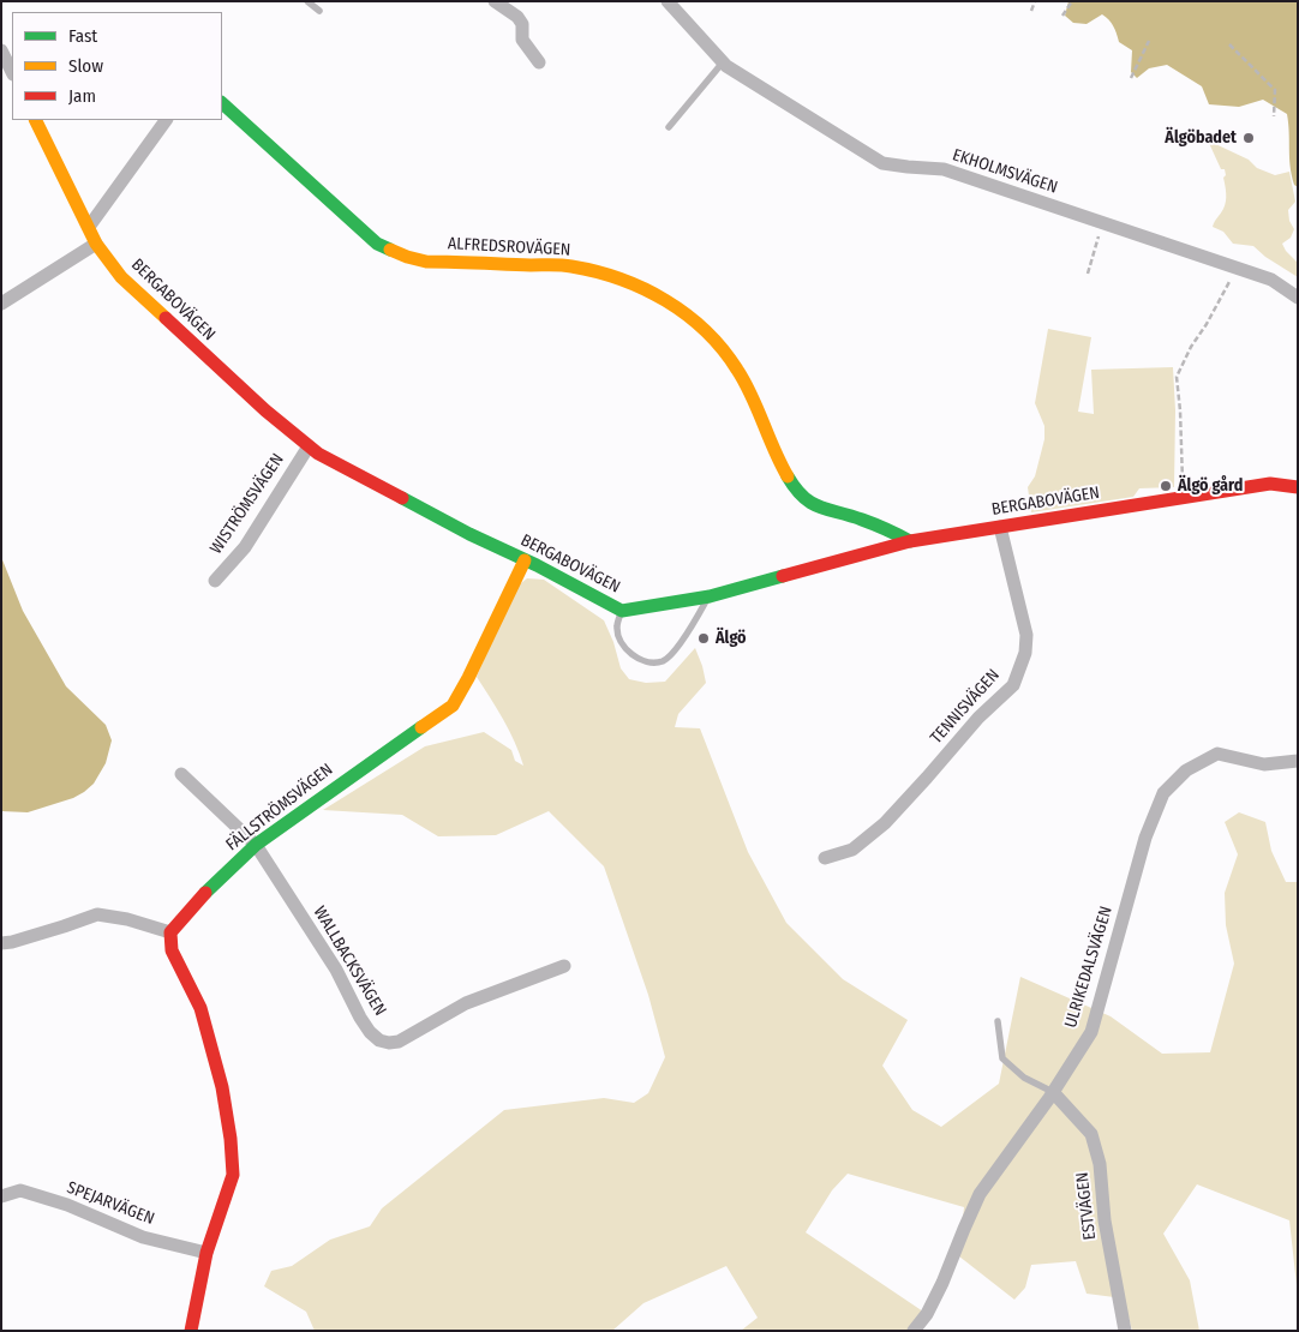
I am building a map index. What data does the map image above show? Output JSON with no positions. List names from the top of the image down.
{
  "streets": {
    "street": [
      "EKHOLMSVÄGEN",
      "ALFREDSROVÄGEN",
      "BERGABOVÄGEN",
      "WISTRÖMSVÄGEN",
      "TENNISVÄGEN",
      "FÄLLSTRÖMSVÄGEN",
      "WALLBACKSVÄGEN",
      "ULRIKEDALSVÄGEN",
      "SPEJARVÄGEN",
      "ESTVÄGEN"
    ]
  },
  "crossings": [
    ["ALFREDSROVÄGEN", "BERGABOVÄGEN"],
    ["BERGABOVÄGEN", "WISTRÖMSVÄGEN"],
    ["BERGABOVÄGEN", "TENNISVÄGEN"],
    ["BERGABOVÄGEN", "FÄLLSTRÖMSVÄGEN"],
    ["FÄLLSTRÖMSVÄGEN", "WALLBACKSVÄGEN"],
    ["ULRIKEDALSVÄGEN", "ESTVÄGEN"]
  ],
  "places": ["Älgöbadet", "Älgö gård", "Älgö"],
  "legend": ["Fast", "Slow", "Jam"]
}
